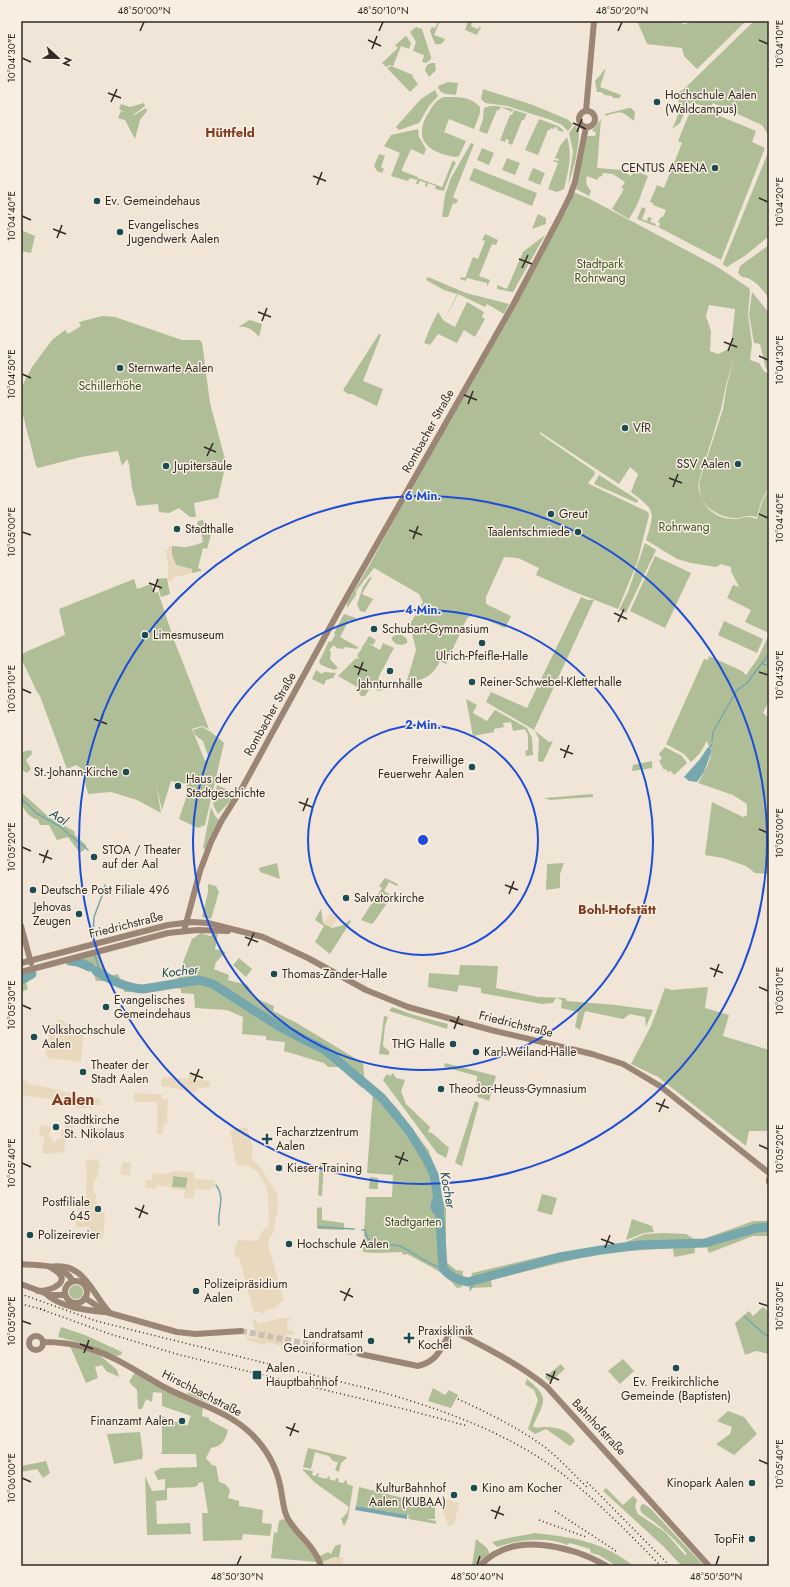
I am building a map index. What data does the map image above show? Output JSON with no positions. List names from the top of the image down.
{
  "streets": {
    "main road": [
      "Rombacher Straße",
      "Friedrichstraße",
      "Hirschbachstraße",
      "Bahnhofstraße"
    ]
  },
  "crossings": [
    ["Rombacher Straße", "Friedrichstraße"]
  ],
  "districts": ["Hüttfeld", "Bohl-Hofstätt", "Aalen"],
  "water": ["Aal", "Kocher"],
  "parks": [
    "Stadtpark Rohrwang",
    "Schillerhöhe",
    "Rohrwang",
    "Stadtgarten"
  ],
  "places": {
    "other": [
      "Hochschule Aalen (Waldcampus)",
      "CENTUS ARENA",
      "Ev. Gemeindehaus",
      "Evangelisches Jugendwerk Aalen",
      "Sternwarte Aalen",
      "VfR",
      "SSV Aalen",
      "Jupitersäule",
      "Greut",
      "Stadthalle",
      "Taalentschmiede",
      "Schubart-Gymnasium",
      "Limesmuseum",
      "Ulrich-Pfeifle-Halle",
      "Jahnturnhalle",
      "Reiner-Schwebel-Kletterhalle",
      "Freiwillige Feuerwehr Aalen",
      "St.-Johann-Kirche",
      "Haus der Stadtgeschichte",
      "STOA / Theater auf der Aal",
      "Deutsche Post Filiale 496",
      "Salvatorkirche",
      "Jehovas Zeugen",
      "Thomas-Zander-Halle",
      "Evangelisches Gemeindehaus",
      "Volkshochschule Aalen",
      "THG Halle",
      "Karl-Weiland-Halle",
      "Theater der Stadt Aalen",
      "Theodor-Heuss-Gymnasium",
      "Stadtkirche St. Nikolaus",
      "Kieser Training",
      "Postfiliale 645",
      "Polizeirevier",
      "Hochschule Aalen",
      "Polizeipräsidium Aalen",
      "Landratsamt Geoinformation",
      "Ev. Freikirchliche Gemeinde (Baptisten)",
      "Finanzamt Aalen",
      "Kinopark Aalen",
      "Kino am Kocher",
      "KulturBahnhof Aalen (KUBAA)",
      "TopFit"
    ],
    "health": ["Facharztzentrum Aalen", "Praxisklinik Kochel"],
    "transit": ["Aalen Hauptbahnhof"]
  },
  "north": "right",
  "coordinates": [
    "48°50'00\"N",
    "48°50'10\"N",
    "48°50'20\"N",
    "10°04'10\"E",
    "10°04'30\"E",
    "10°04'20\"E",
    "10°04'40\"E",
    "10°04'50\"E",
    "10°05'00\"E",
    "10°05'10\"E",
    "10°05'20\"E",
    "10°05'30\"E",
    "10°05'40\"E",
    "10°05'50\"E",
    "10°06'00\"E",
    "48°50'30\"N",
    "48°50'40\"N",
    "48°50'50\"N"
  ],
  "rings": ["6 Min.", "4 Min.", "2 Min."]
}
